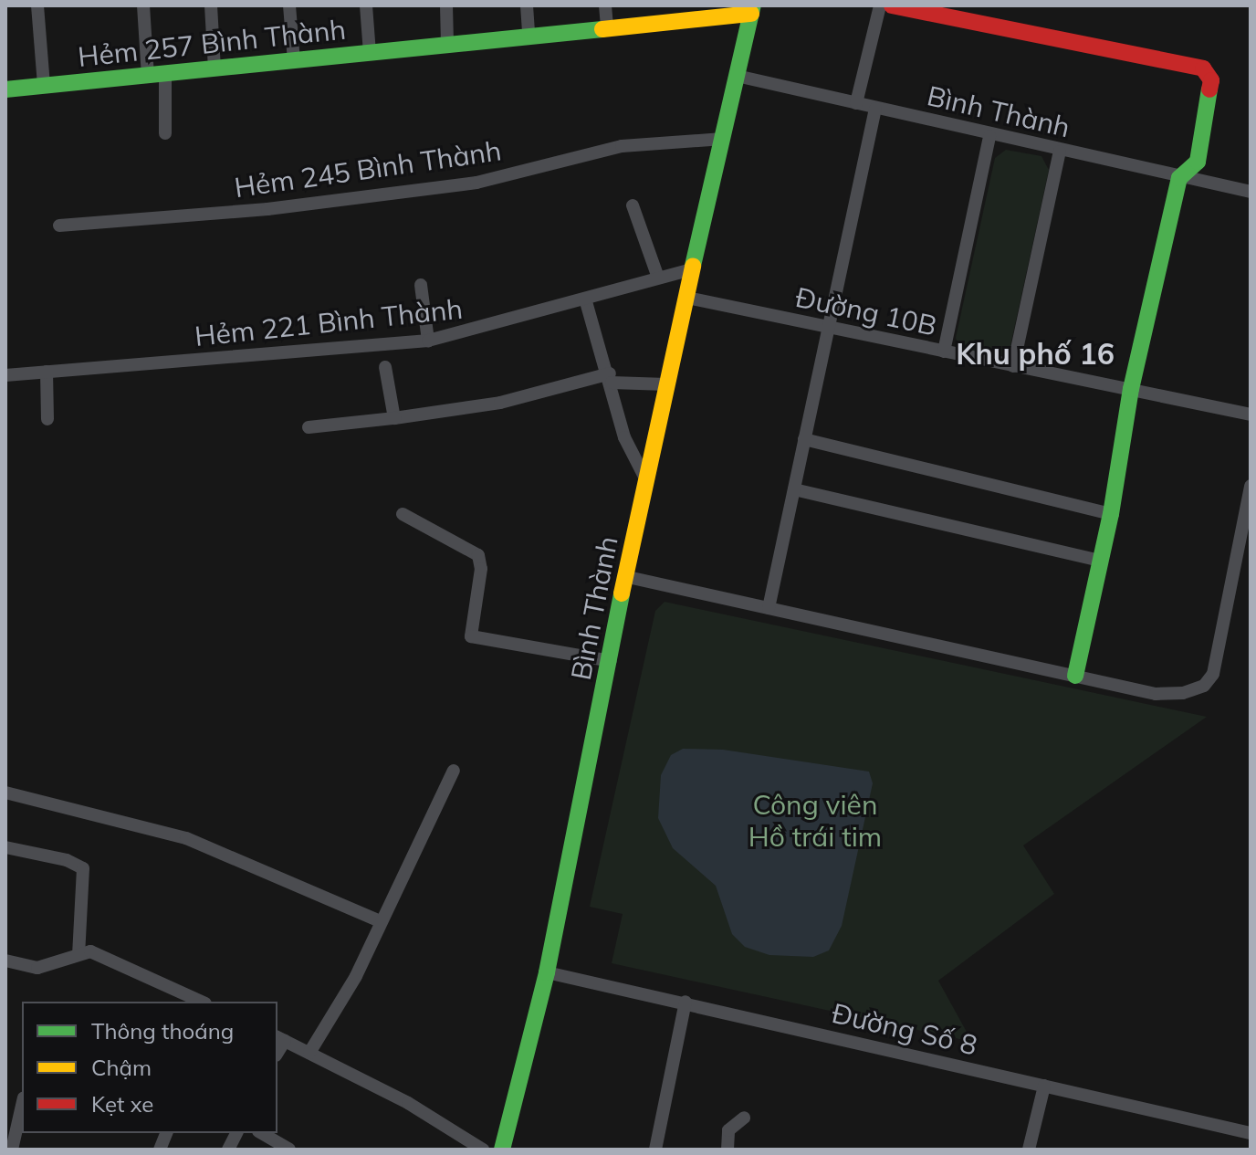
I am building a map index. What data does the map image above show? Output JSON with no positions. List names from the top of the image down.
{
  "streets": {
    "street": [
      "Hẻm 257 Bình Thành",
      "Bình Thành",
      "Hẻm 245 Bình Thành",
      "Đường 10B",
      "Hẻm 221 Bình Thành",
      "Đường Số 8"
    ]
  },
  "crossings": [
    ["Hẻm 257 Bình Thành", "Bình Thành"],
    ["Bình Thành", "Hẻm 245 Bình Thành"],
    ["Bình Thành", "Đường 10B"],
    ["Bình Thành", "Hẻm 221 Bình Thành"],
    ["Bình Thành", "Đường Số 8"]
  ],
  "districts": ["Khu phố 16"],
  "parks": ["Công viên Hồ trái tim"],
  "legend": ["Thông thoáng", "Chậm", "Kẹt xe"]
}
